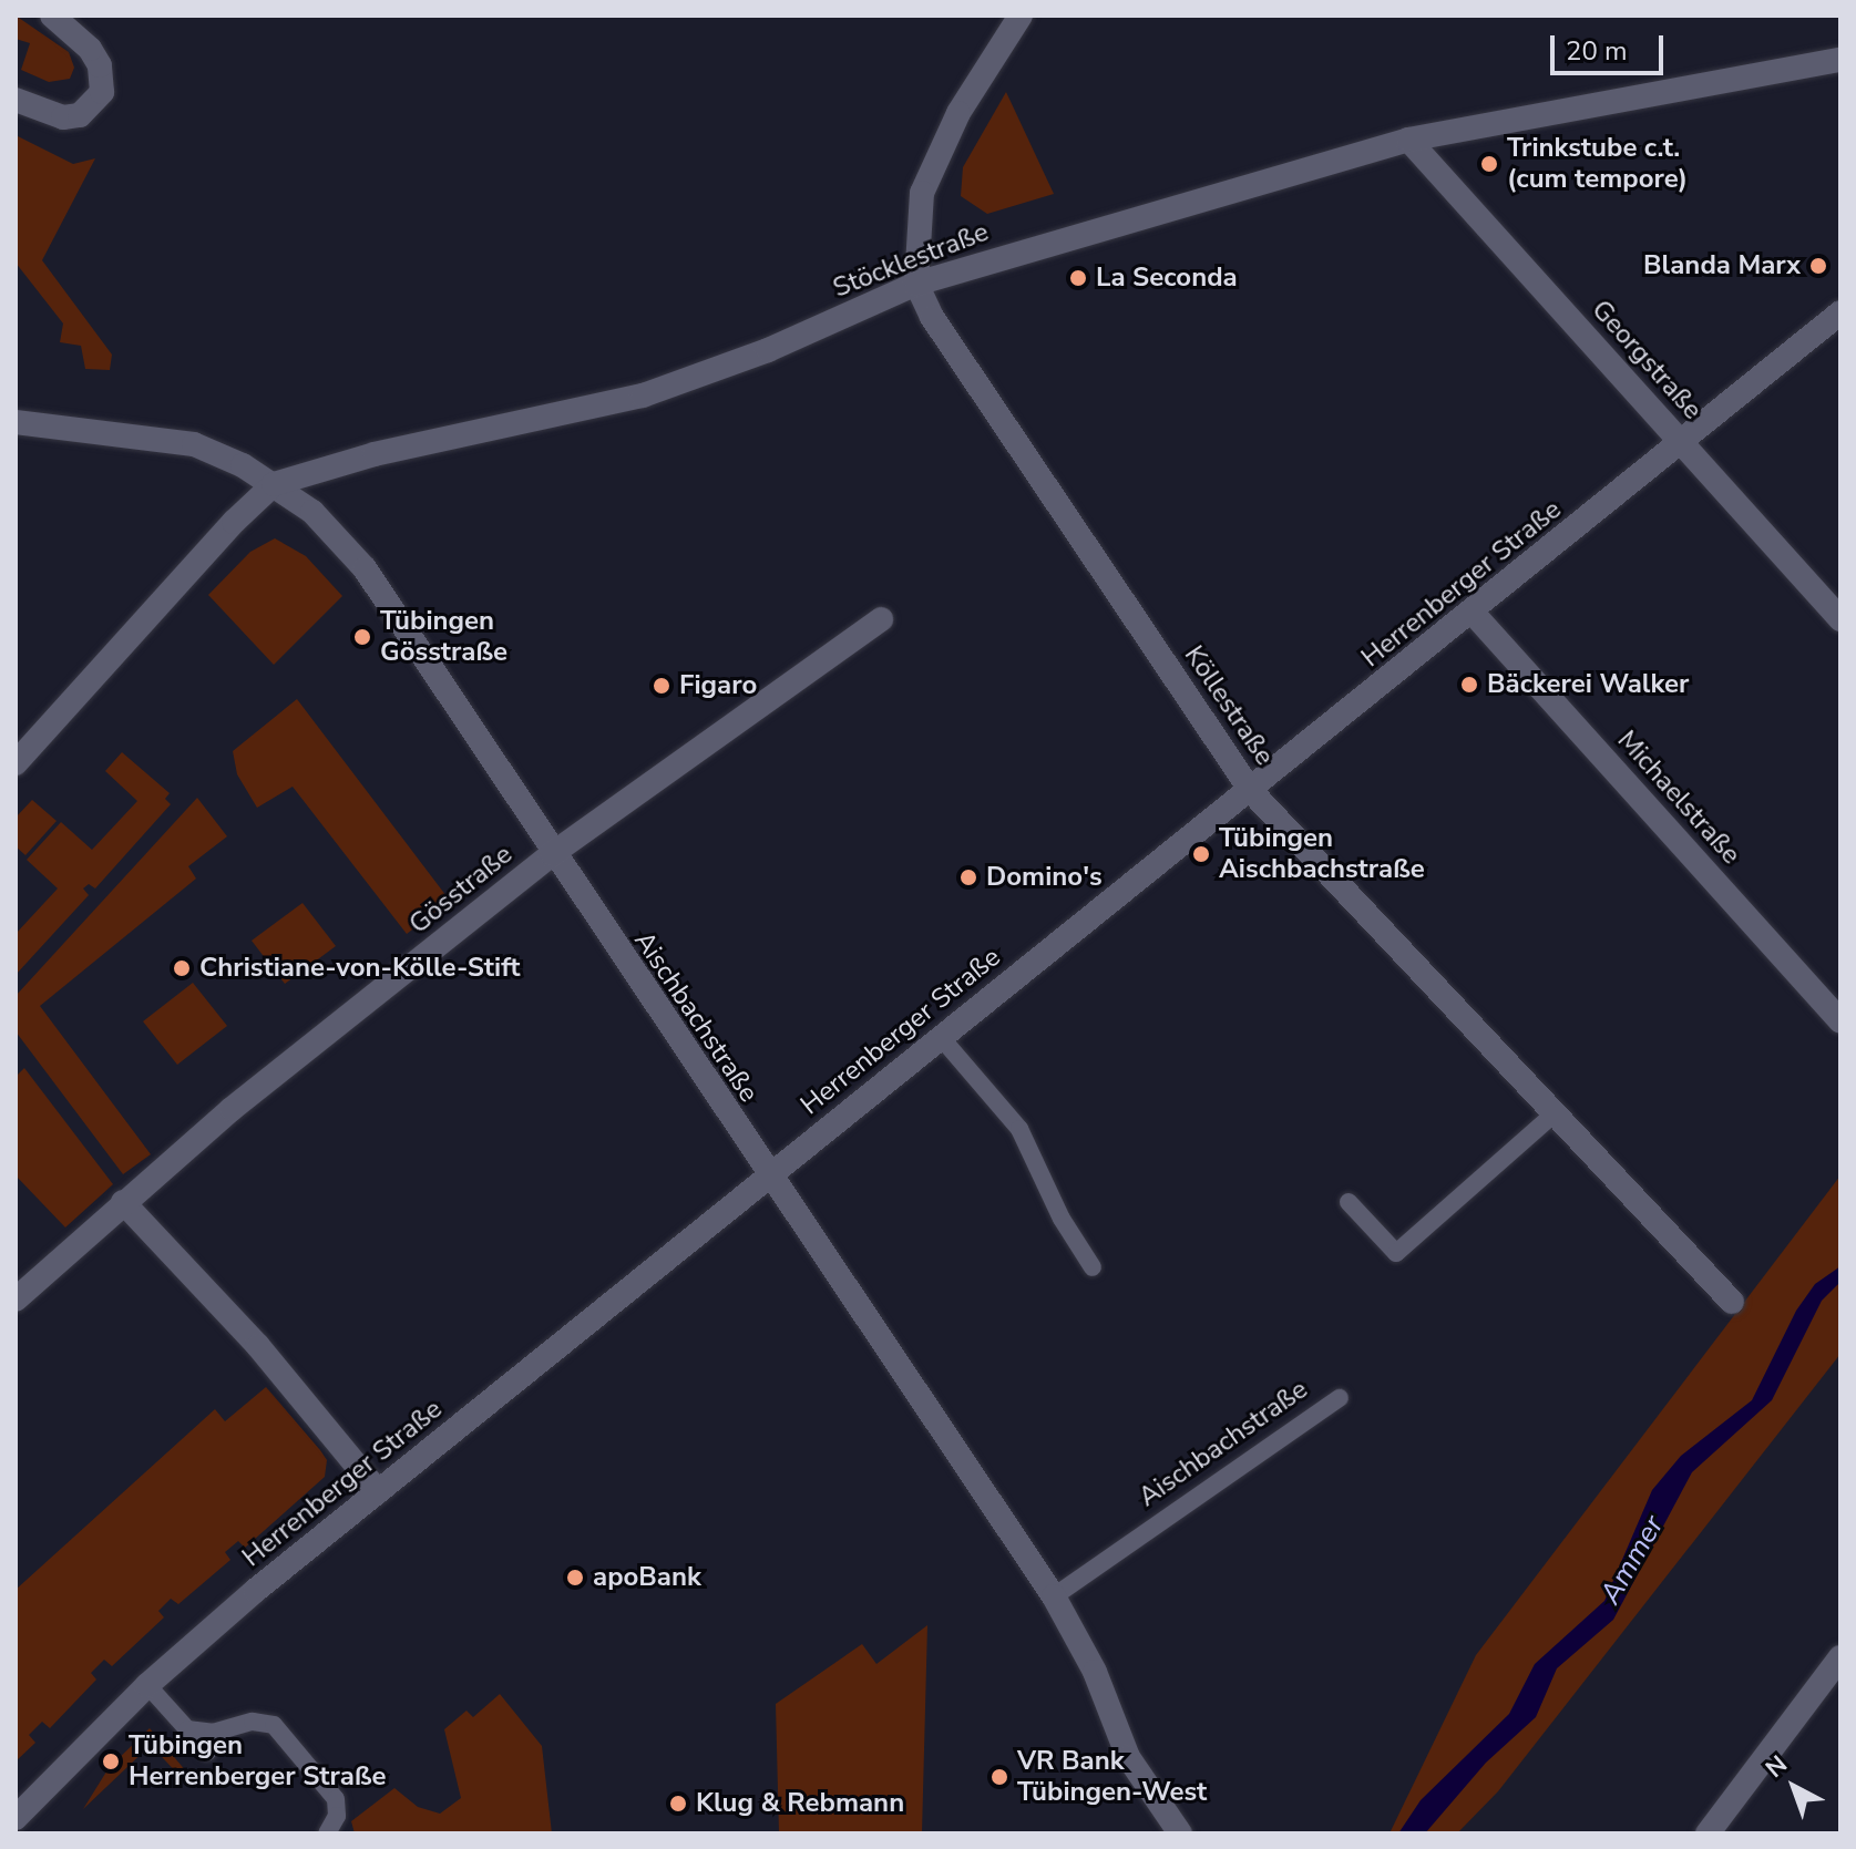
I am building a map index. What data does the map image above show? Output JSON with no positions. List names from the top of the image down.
{
  "streets": {
    "street": [
      "Stöcklestraße",
      "Georgstraße",
      "Herrenberger Straße",
      "Köllestraße",
      "Michaelstraße",
      "Gösstraße",
      "Aischbachstraße"
    ]
  },
  "crossings": [
    ["Stöcklestraße", "Georgstraße"],
    ["Stöcklestraße", "Köllestraße"],
    ["Stöcklestraße", "Aischbachstraße"],
    ["Georgstraße", "Herrenberger Straße"],
    ["Herrenberger Straße", "Köllestraße"],
    ["Herrenberger Straße", "Michaelstraße"],
    ["Herrenberger Straße", "Aischbachstraße"],
    ["Gösstraße", "Aischbachstraße"]
  ],
  "water": ["Ammer"],
  "places": [
    "Trinkstube c.t. (cum tempore)",
    "Blanda Marx",
    "La Seconda",
    "Tübingen Gösstraße",
    "Bäckerei Walker",
    "Figaro",
    "Tübingen Aischbachstraße",
    "Domino's",
    "Christiane-von-Kölle-Stift",
    "apoBank",
    "Tübingen Herrenberger Straße",
    "VR Bank Tübingen-West",
    "Klug & Rebmann"
  ],
  "scale_bar": "20 m",
  "north": "top left"
}
